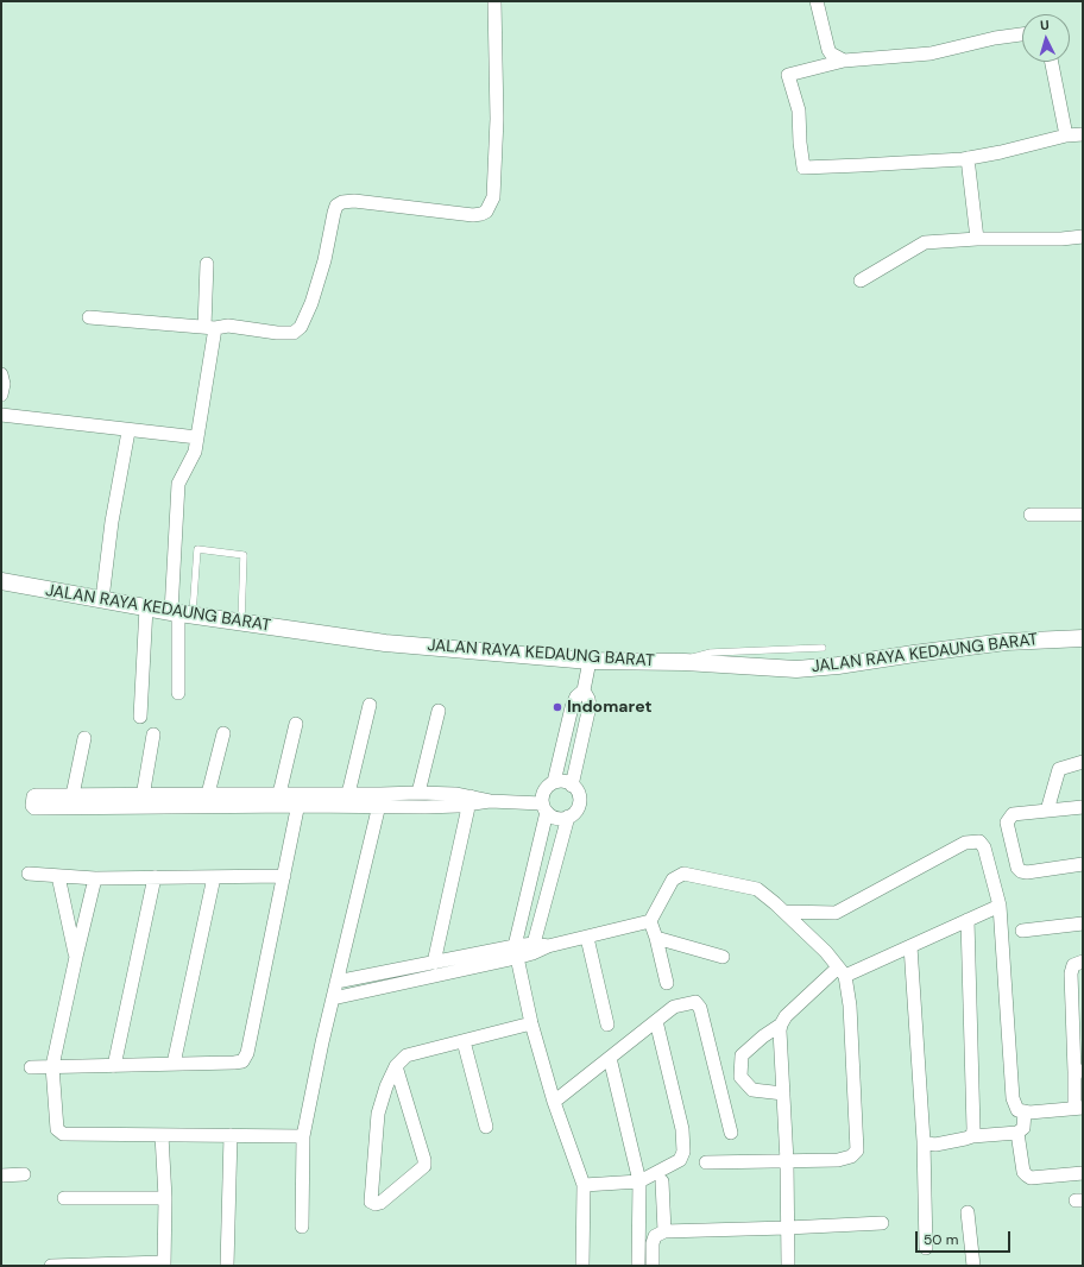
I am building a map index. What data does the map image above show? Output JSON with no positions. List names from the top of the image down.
{
  "streets": {
    "street": ["JALAN RAYA KEDAUNG BARAT"]
  },
  "places": ["Indomaret"],
  "scale_bar": "50 m",
  "north": "top"
}
